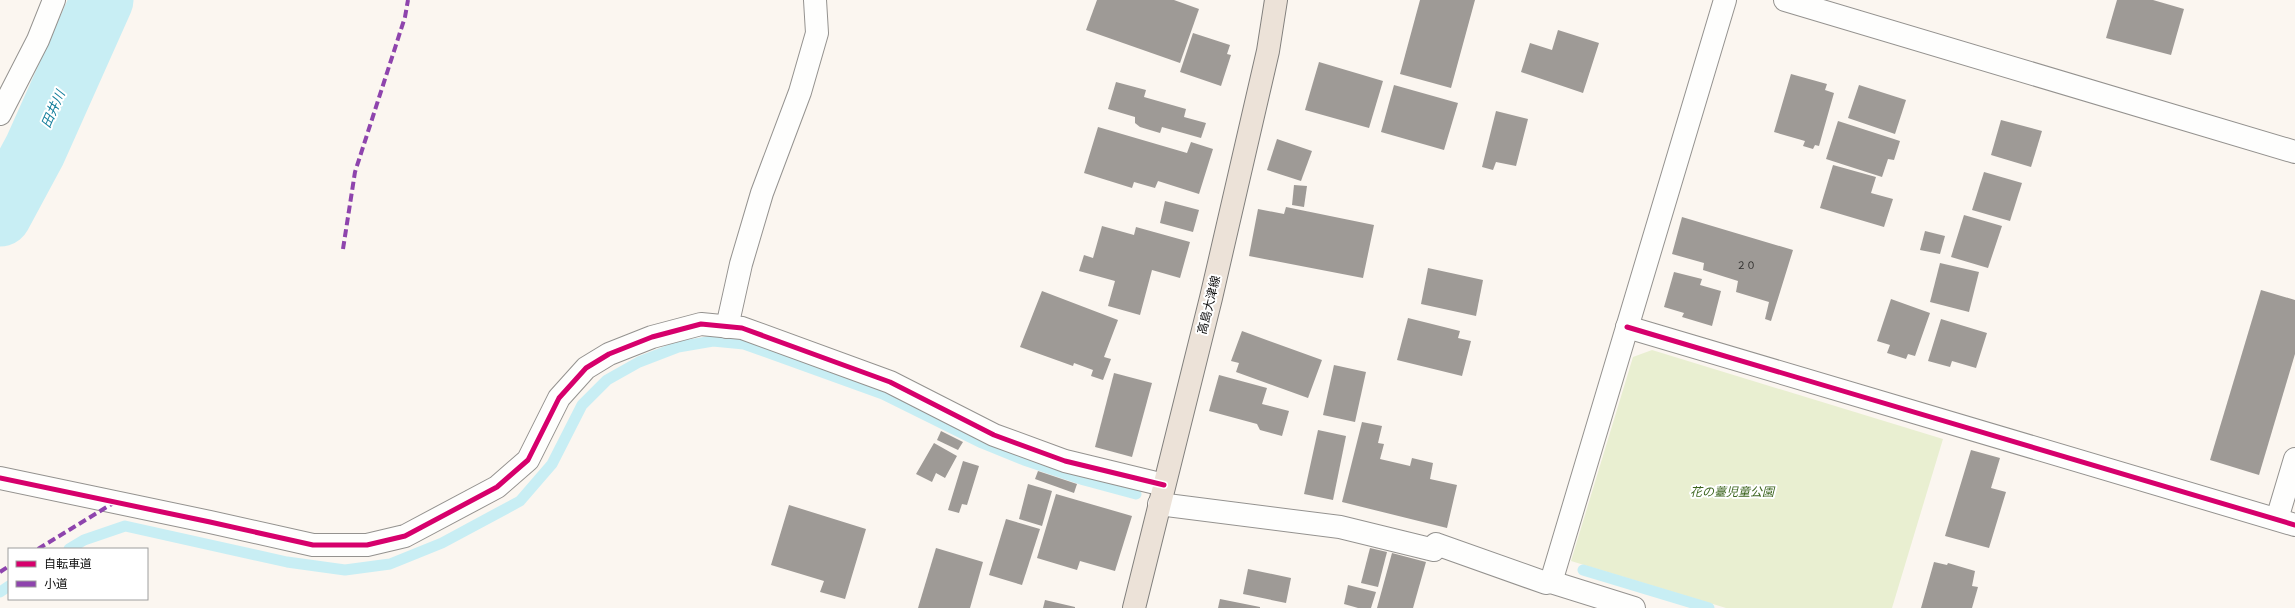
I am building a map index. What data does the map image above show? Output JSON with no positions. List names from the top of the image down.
{
  "streets": {
    "main road": ["高島大津線"]
  },
  "water": ["田井川"],
  "parks": ["花の薹児童公園"],
  "house_numbers": ["２０"],
  "legend": ["自転車道", "小道"]
}
